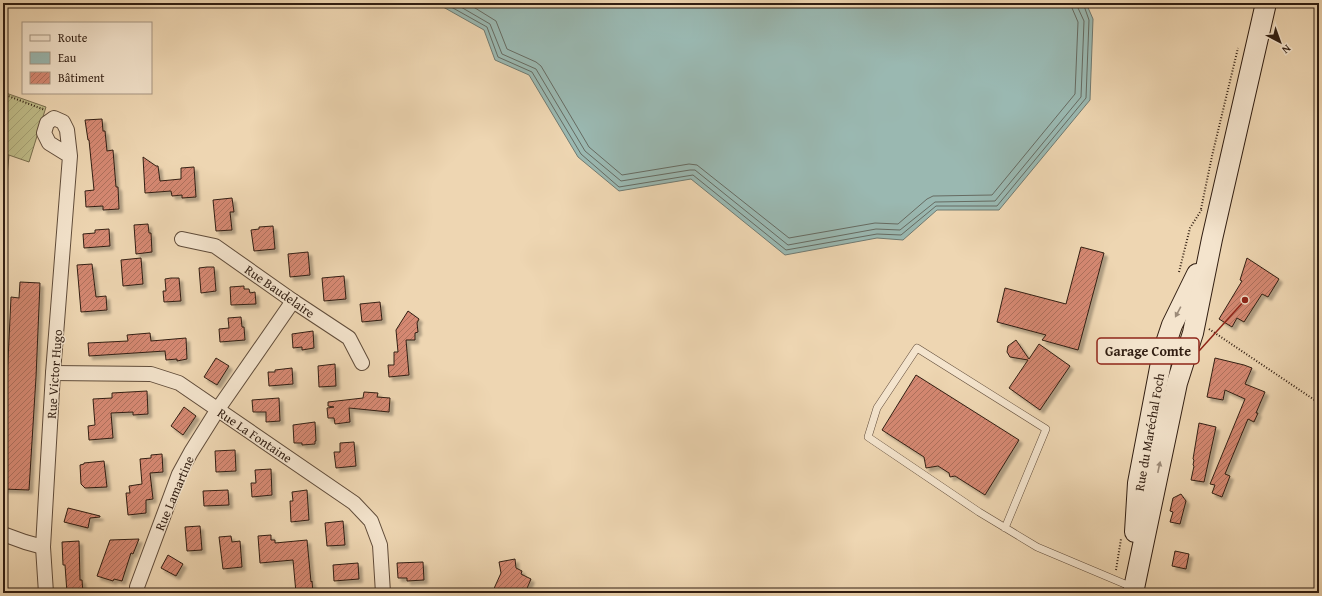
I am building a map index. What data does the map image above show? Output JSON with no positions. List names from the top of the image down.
{
  "streets": {
    "main road": ["Rue du Maréchal Foch"],
    "street": [
      "Rue Baudelaire",
      "Rue Victor Hugo",
      "Rue La Fontaine",
      "Rue Lamartine"
    ]
  },
  "crossings": [
    ["Rue Baudelaire", "Rue Lamartine"],
    ["Rue Victor Hugo", "Rue La Fontaine"],
    ["Rue La Fontaine", "Rue Lamartine"]
  ],
  "places": ["Garage Comte"],
  "legend": ["Route", "Eau", "Bâtiment"],
  "north": "bottom right"
}
